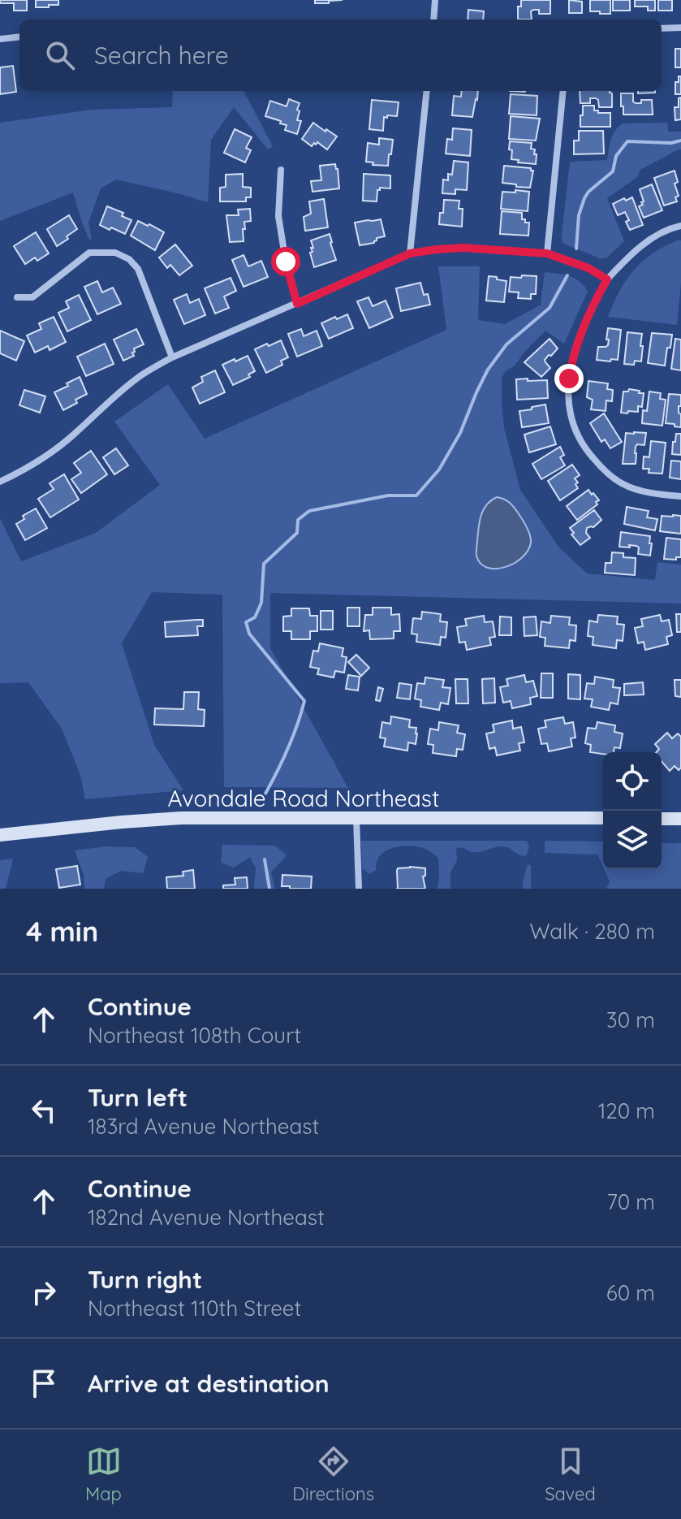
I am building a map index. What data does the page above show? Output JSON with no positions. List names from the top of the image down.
{
  "streets": {
    "main road": ["Avondale Road Northeast"]
  },
  "page": {
    "search": "Search here",
    "heading": ["4 min", "Walk · 280 m"],
    "list": [
      ["Continue", "Northeast 108th Court", "30 m"],
      ["Turn left", "183rd Avenue Northeast", "120 m"],
      ["Continue", "182nd Avenue Northeast", "70 m"],
      ["Turn right", "Northeast 110th Street", "60 m"],
      "Arrive at destination"
    ],
    "nav": ["Map", "Directions", "Saved"]
  }
}
